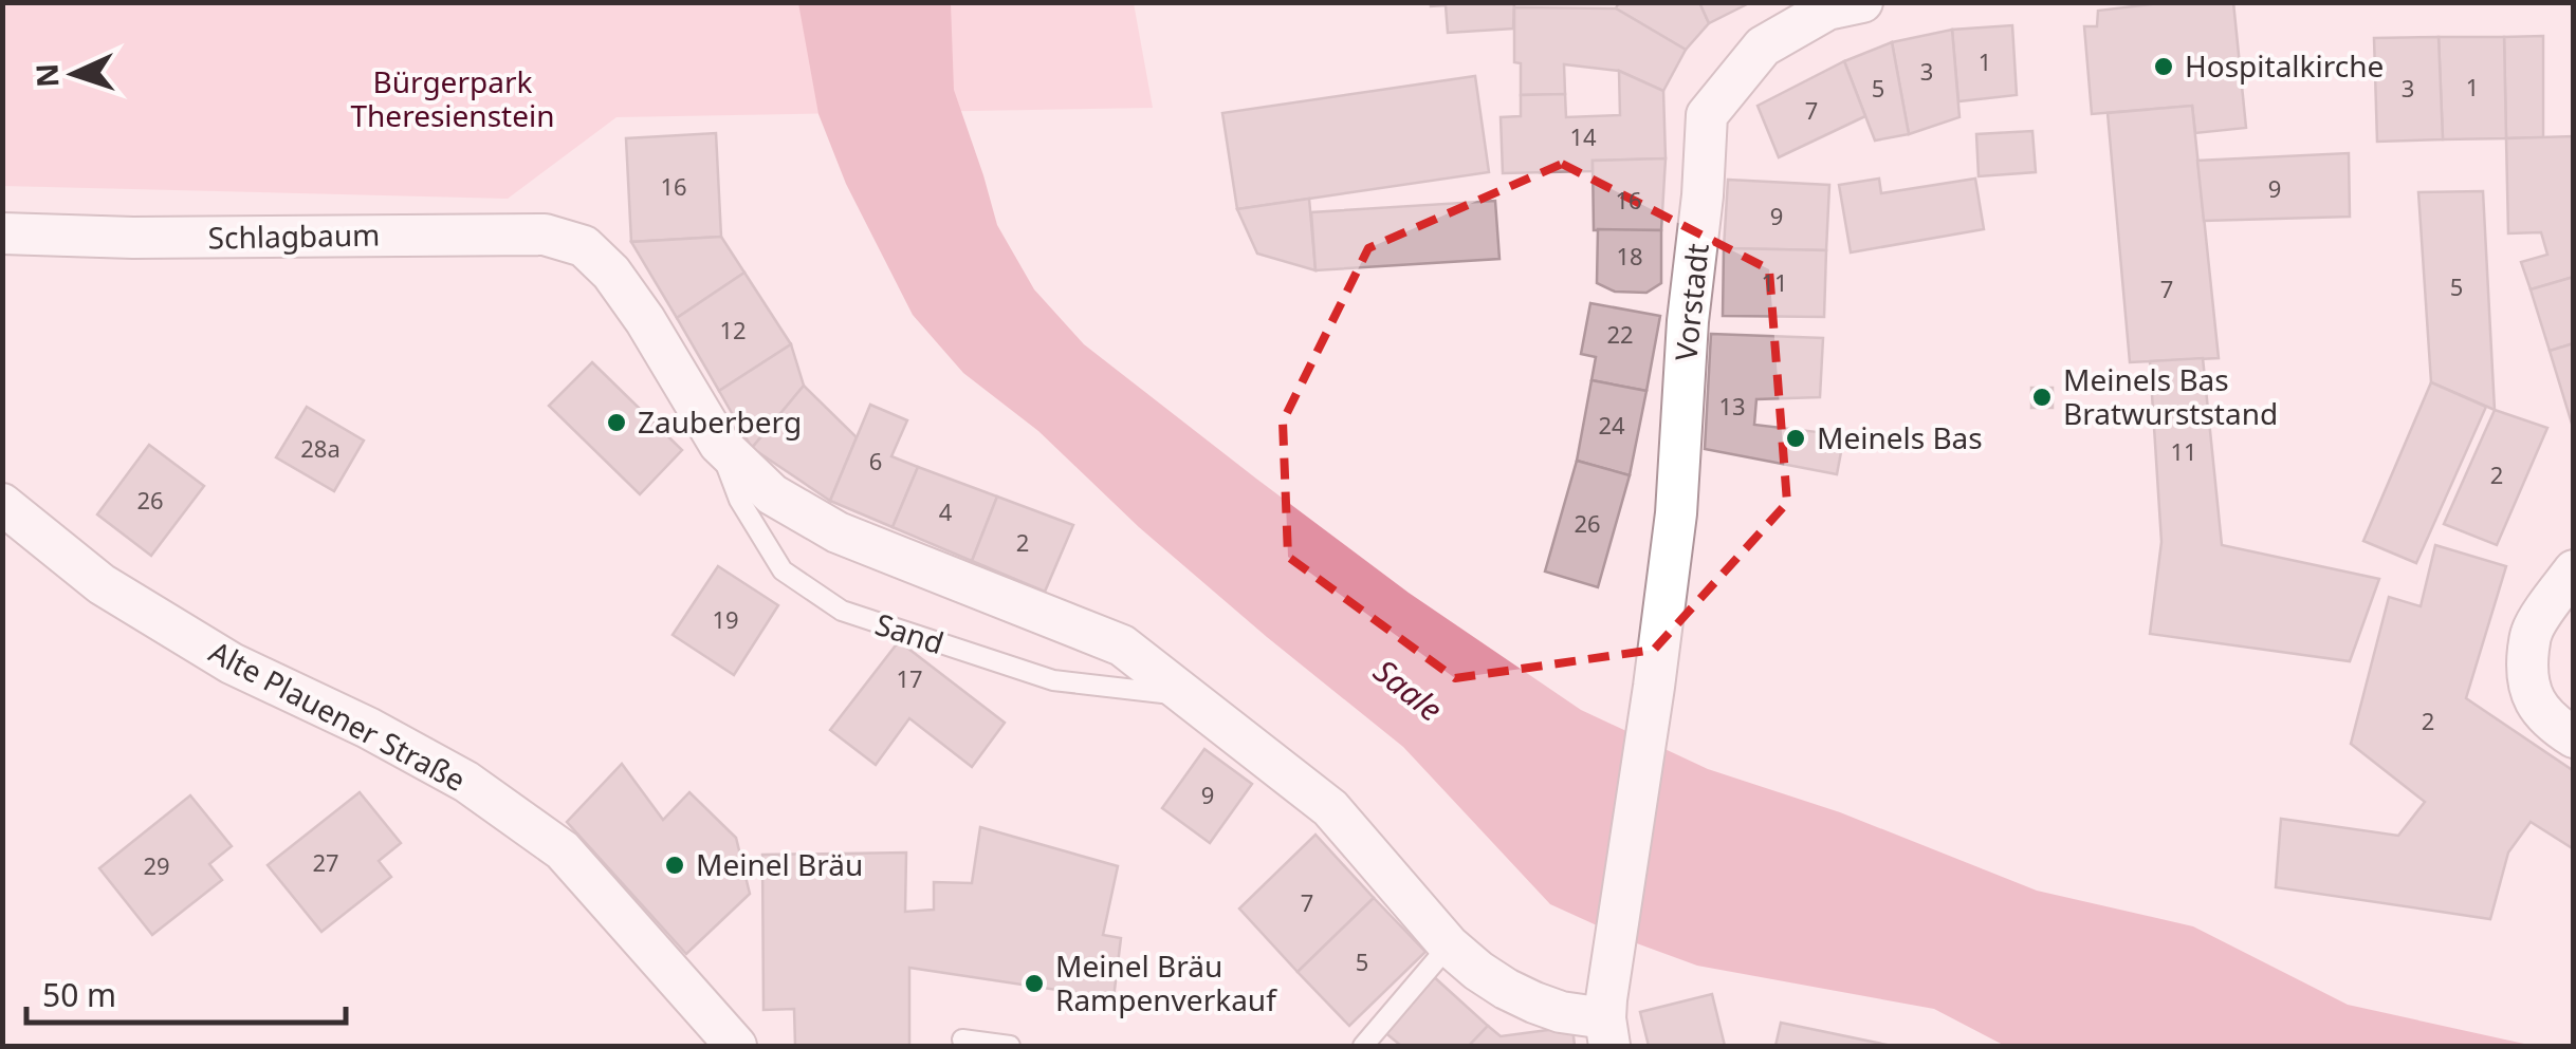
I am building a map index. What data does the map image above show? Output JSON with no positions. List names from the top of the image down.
{
  "streets": {
    "street": [
      "Schlagbaum",
      "Vorstadt",
      "Sand",
      "Alte Plauener Straße"
    ]
  },
  "crossings": [
    ["Schlagbaum", "Sand"],
    ["Vorstadt", "Sand"]
  ],
  "water": ["Saale"],
  "parks": ["Bürgerpark Theresienstein"],
  "places": [
    "Hospitalkirche",
    "Meinels Bas Bratwurststand",
    "Zauberberg",
    "Meinels Bas",
    "Meinel Bräu",
    "Meinel Bräu Rampenverkauf"
  ],
  "house_numbers": [
    "1",
    "3",
    "1",
    "5",
    "3",
    "7",
    "14",
    "16",
    "9",
    "16",
    "9",
    "18",
    "11",
    "5",
    "7",
    "12",
    "22",
    "13",
    "24",
    "28a",
    "11",
    "6",
    "2",
    "26",
    "4",
    "26",
    "2",
    "19",
    "17",
    "2",
    "9",
    "27",
    "29",
    "7",
    "5"
  ],
  "scale_bar": "50 m",
  "north": "left"
}
